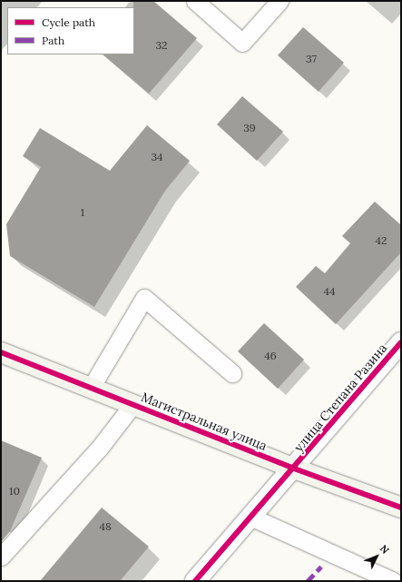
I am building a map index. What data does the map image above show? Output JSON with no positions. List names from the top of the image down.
{
  "streets": {
    "street": ["улица Степана Разина", "Магистральная улица"]
  },
  "crossings": [
    ["улица Степана Разина", "Магистральная улица"]
  ],
  "house_numbers": [
    "32",
    "37",
    "39",
    "34",
    "1",
    "42",
    "44",
    "46",
    "10",
    "48"
  ],
  "legend": ["Cycle path", "Path"],
  "north": "top right"
}
